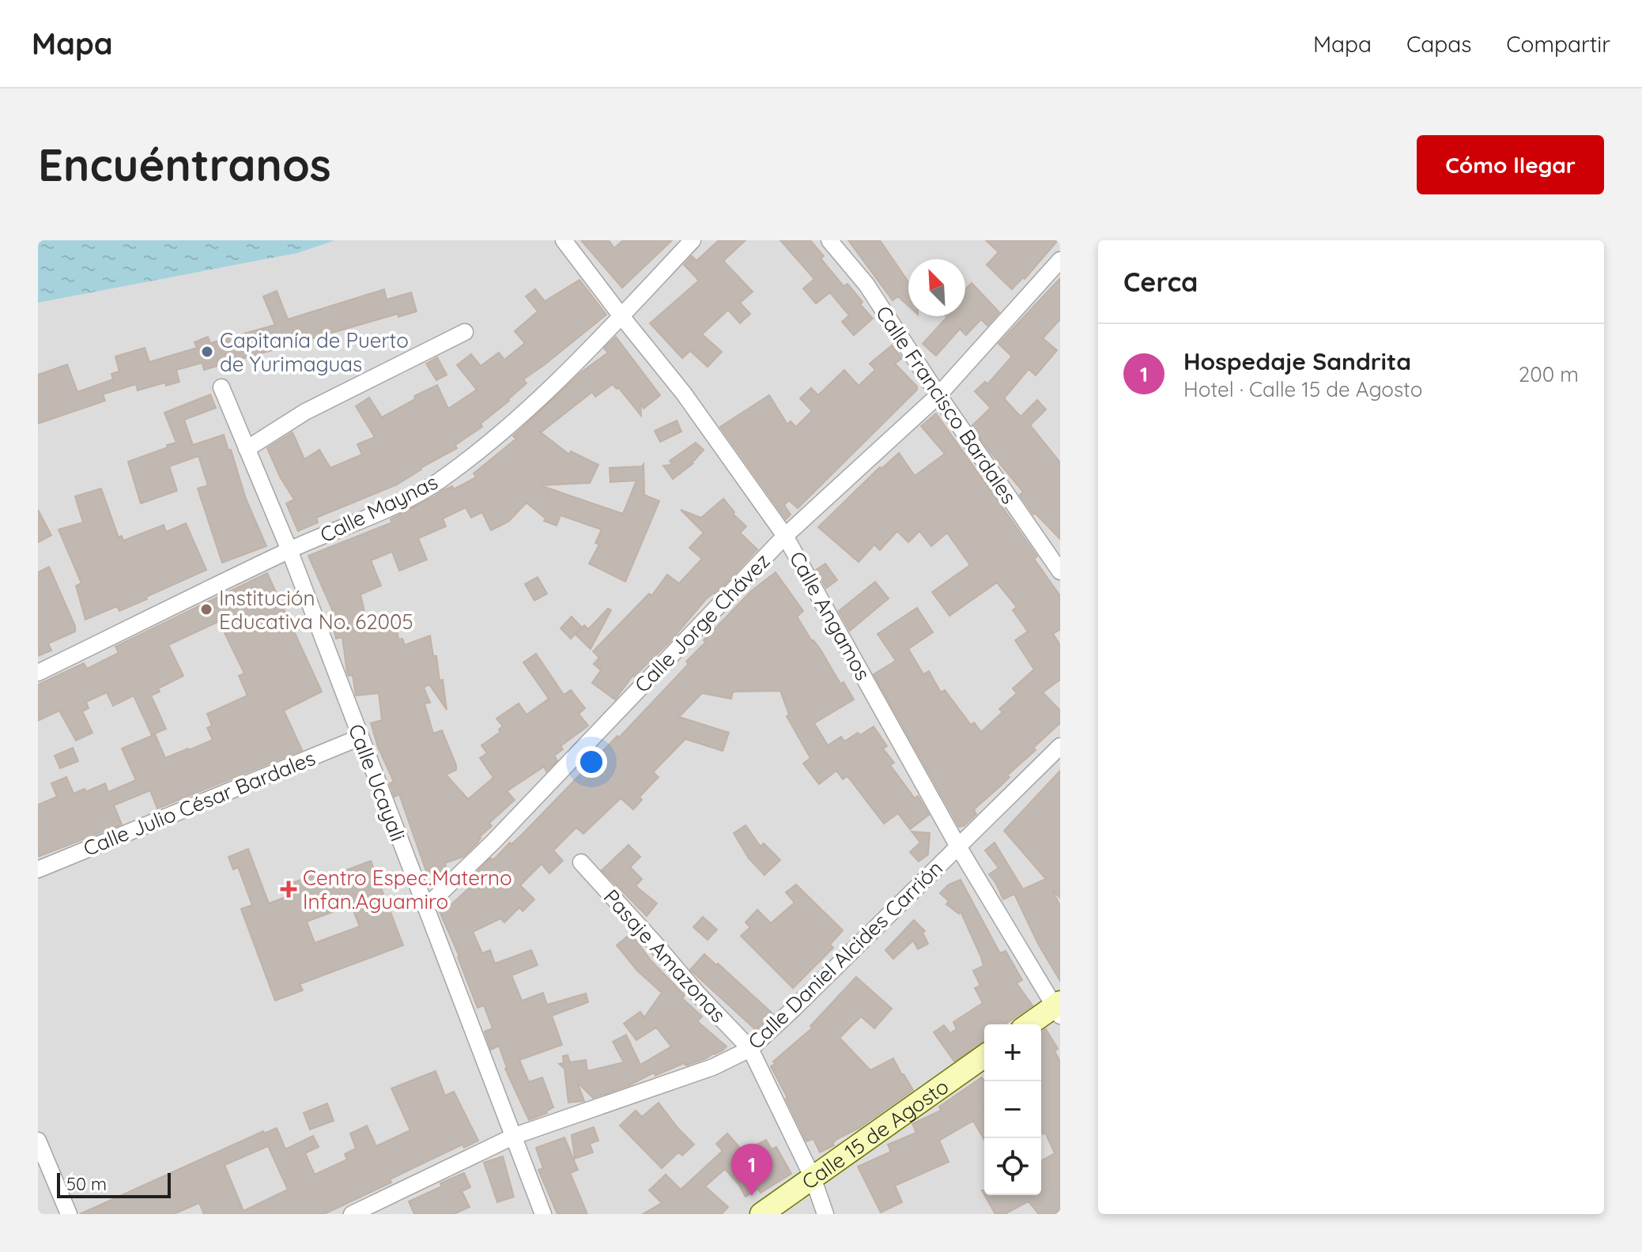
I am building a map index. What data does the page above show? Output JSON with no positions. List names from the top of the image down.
{
  "streets": {
    "street": [
      "Calle Francisco Bardales",
      "Calle Maynas",
      "Calle Angamos",
      "Calle Jorge Chávez",
      "Calle Ucayali",
      "Calle Julio César Bardales",
      "Calle Daniel Alcides Carrión",
      "Pasaje Amazonas",
      "Calle 15 de Agosto"
    ]
  },
  "crossings": [
    ["Calle Francisco Bardales", "Calle Jorge Chávez"],
    ["Calle Maynas", "Calle Angamos"],
    ["Calle Maynas", "Calle Ucayali"],
    ["Calle Angamos", "Calle Jorge Chávez"],
    ["Calle Angamos", "Calle Daniel Alcides Carrión"],
    ["Calle Jorge Chávez", "Calle Ucayali"],
    ["Calle Ucayali", "Calle Julio César Bardales"],
    ["Calle Ucayali", "Calle Daniel Alcides Carrión"],
    ["Calle Daniel Alcides Carrión", "Pasaje Amazonas"],
    ["Pasaje Amazonas", "Calle 15 de Agosto"]
  ],
  "places": {
    "other": ["Capitanía de Puerto de Yurimaguas", "Institución Educativa No. 62005"],
    "health": ["Centro Espec.Materno Infan.Aguamiro"]
  },
  "scale_bar": "50 m",
  "north": "top left",
  "page": {
    "header": "Mapa",
    "nav": ["Mapa", "Capas", "Compartir"],
    "buttons": "Cómo llegar",
    "title": "Encuéntranos",
    "heading": "Cerca",
    "list": [
      {
        "mark": "1",
        "name": "Hospedaje Sandrita",
        "note": "Hotel · Calle 15 de Agosto",
        "value": "200 m"
      }
    ],
    "map_buttons": ["+", "−"],
    "pins": "1",
    "scale": "50 m"
  }
}
